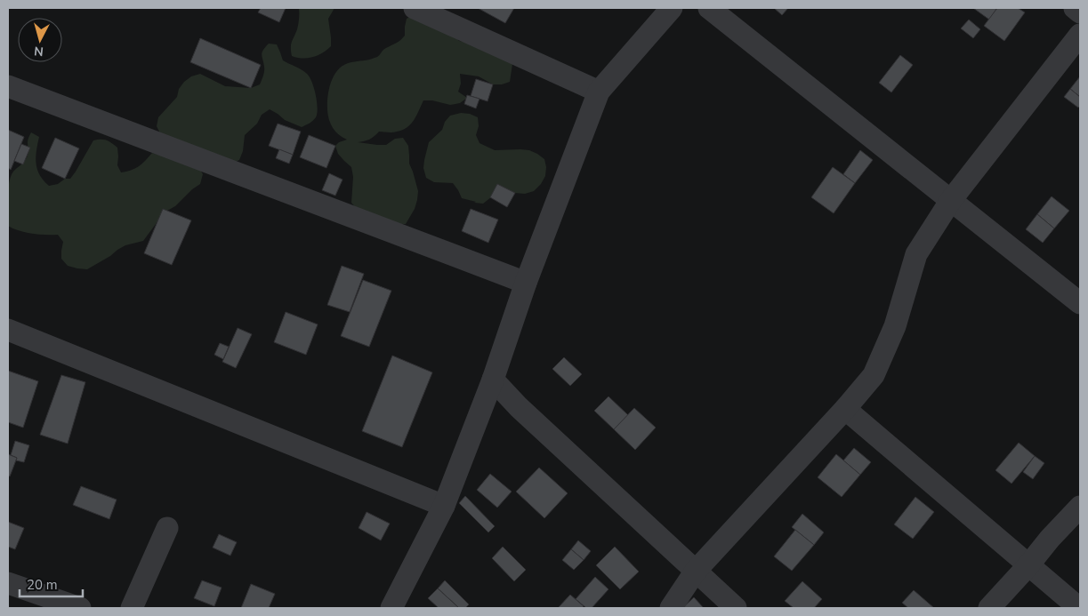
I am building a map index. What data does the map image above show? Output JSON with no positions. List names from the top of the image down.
{
  "scale_bar": "20 m",
  "north": "bottom"
}
